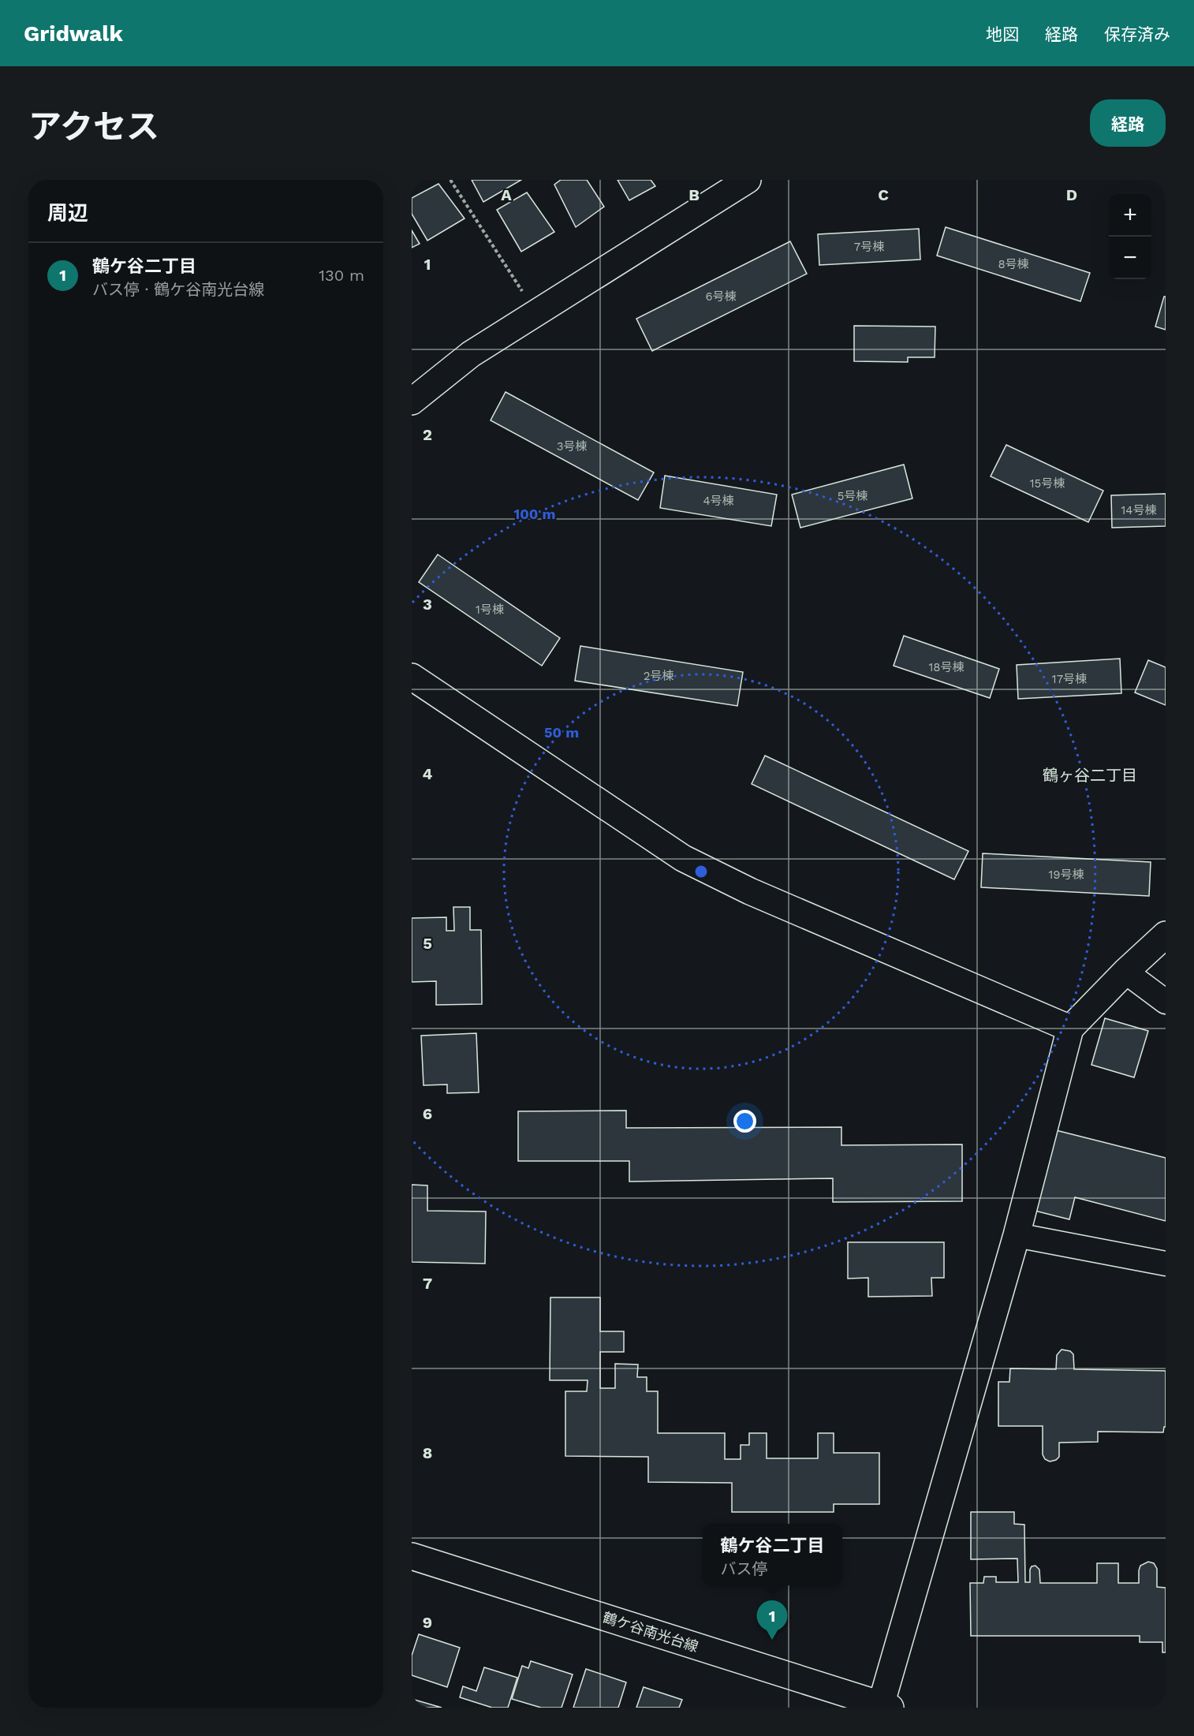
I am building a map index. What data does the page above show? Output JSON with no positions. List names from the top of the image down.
{
  "streets": {
    "street": ["鶴ケ谷南光台線"]
  },
  "districts": ["鶴ヶ谷二丁目"],
  "house_numbers": [
    "7号棟",
    "8号棟",
    "6号棟",
    "3号棟",
    "15号棟",
    "5号棟",
    "4号棟",
    "14号棟",
    "1号棟",
    "18号棟",
    "2号棟",
    "17号棟",
    "19号棟"
  ],
  "page": {
    "header": "Gridwalk",
    "nav": ["地図", "経路", "保存済み"],
    "title": "アクセス",
    "buttons": "経路",
    "heading": "周辺",
    "map_buttons": ["+", "−"],
    "list": [
      {
        "mark": "1",
        "name": "鶴ケ谷二丁目",
        "note": "バス停 · 鶴ケ谷南光台線",
        "value": "130 m"
      }
    ],
    "popup": ["鶴ケ谷二丁目", "バス停"],
    "pins": "1"
  },
  "grid": {
    "columns": [
      "A",
      "B",
      "C",
      "D"
    ],
    "rows": [
      "1",
      "2",
      "3",
      "4",
      "5",
      "6",
      "7",
      "8",
      "9"
    ]
  },
  "rings": ["100 m", "50 m"]
}
